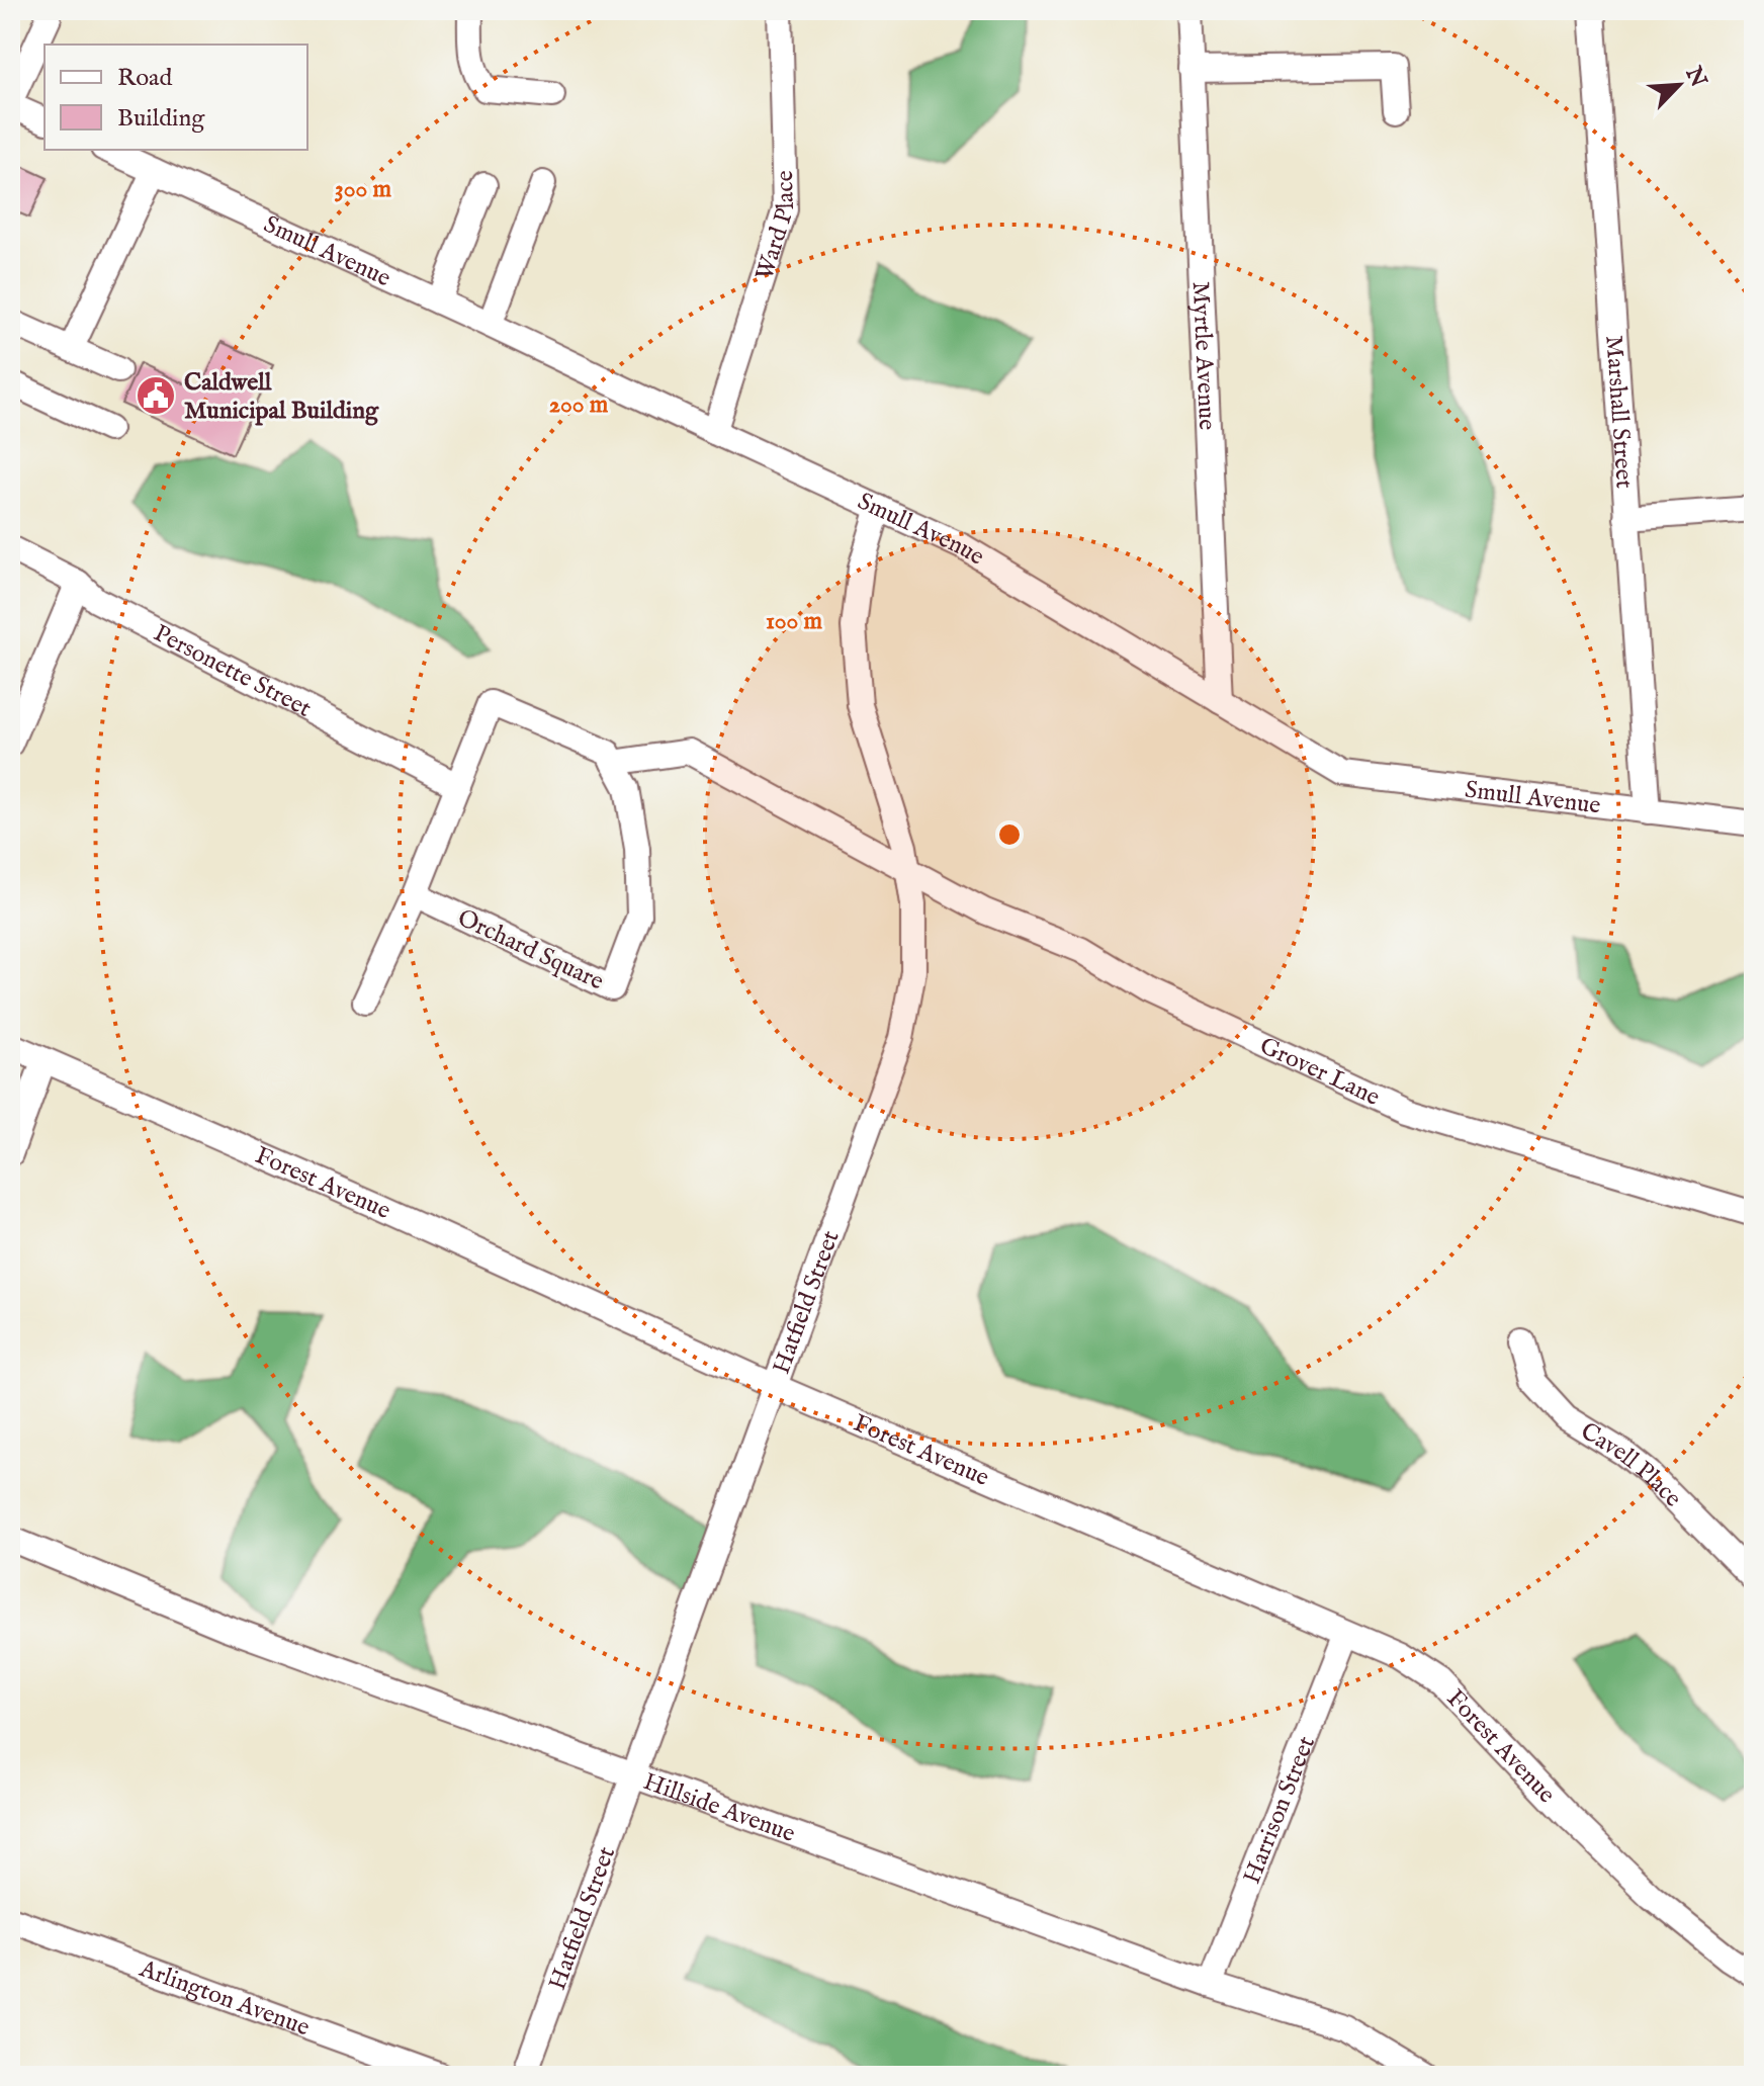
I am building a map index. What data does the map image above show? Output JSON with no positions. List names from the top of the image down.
{
  "streets": {
    "street": [
      "Ward Place",
      "Smull Avenue",
      "Myrtle Avenue",
      "Marshall Street",
      "Personette Street",
      "Orchard Square",
      "Grover Lane",
      "Forest Avenue",
      "Hatfield Street",
      "Cavell Place",
      "Hillside Avenue",
      "Harrison Street",
      "Arlington Avenue"
    ]
  },
  "crossings": [
    ["Ward Place", "Smull Avenue"],
    ["Smull Avenue", "Myrtle Avenue"],
    ["Smull Avenue", "Marshall Street"],
    ["Smull Avenue", "Hatfield Street"],
    ["Grover Lane", "Hatfield Street"],
    ["Forest Avenue", "Hatfield Street"],
    ["Forest Avenue", "Harrison Street"],
    ["Hatfield Street", "Hillside Avenue"],
    ["Hillside Avenue", "Harrison Street"]
  ],
  "places": {
    "public building": ["Caldwell Municipal Building"]
  },
  "legend": ["Road", "Building"],
  "north": "top right",
  "rings": ["300 m", "200 m", "100 m"]
}
